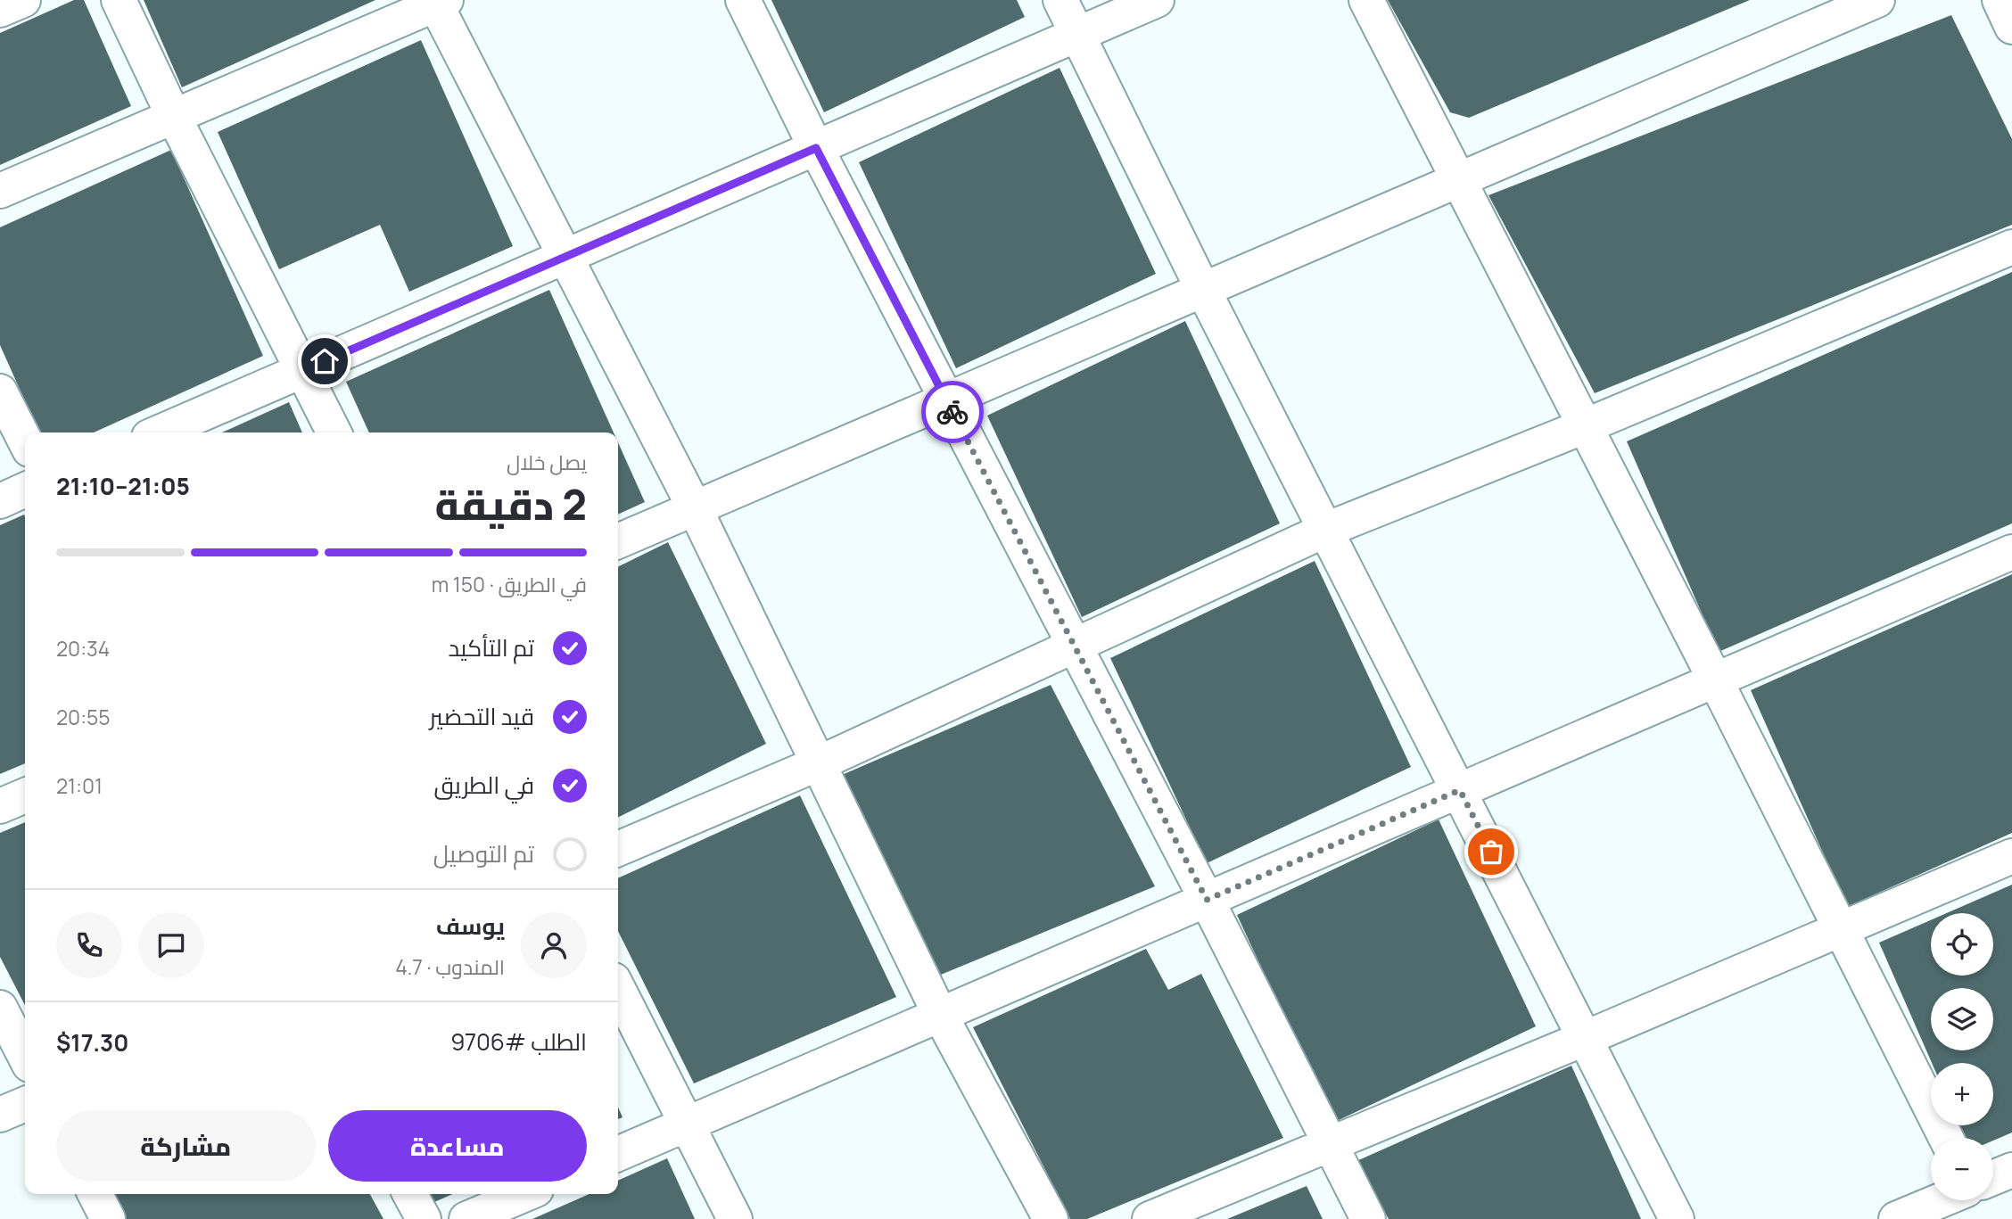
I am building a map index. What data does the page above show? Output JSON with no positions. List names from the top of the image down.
{
  "page": {
    "heading": ["2 دقيقة", "يصل خلال", "21:05–21:10"],
    "panel": [
      "يوسف",
      "المندوب · 4.7",
      "الطلب #9706",
      "$17.30"
    ],
    "bar": "في الطريق · 150 m",
    "list": [
      ["تم التأكيد", "20:34"],
      ["قيد التحضير", "20:55"],
      ["في الطريق", "21:01"],
      "تم التوصيل"
    ],
    "map_buttons": ["+", "−"],
    "buttons": ["مساعدة", "مشاركة"]
  }
}
